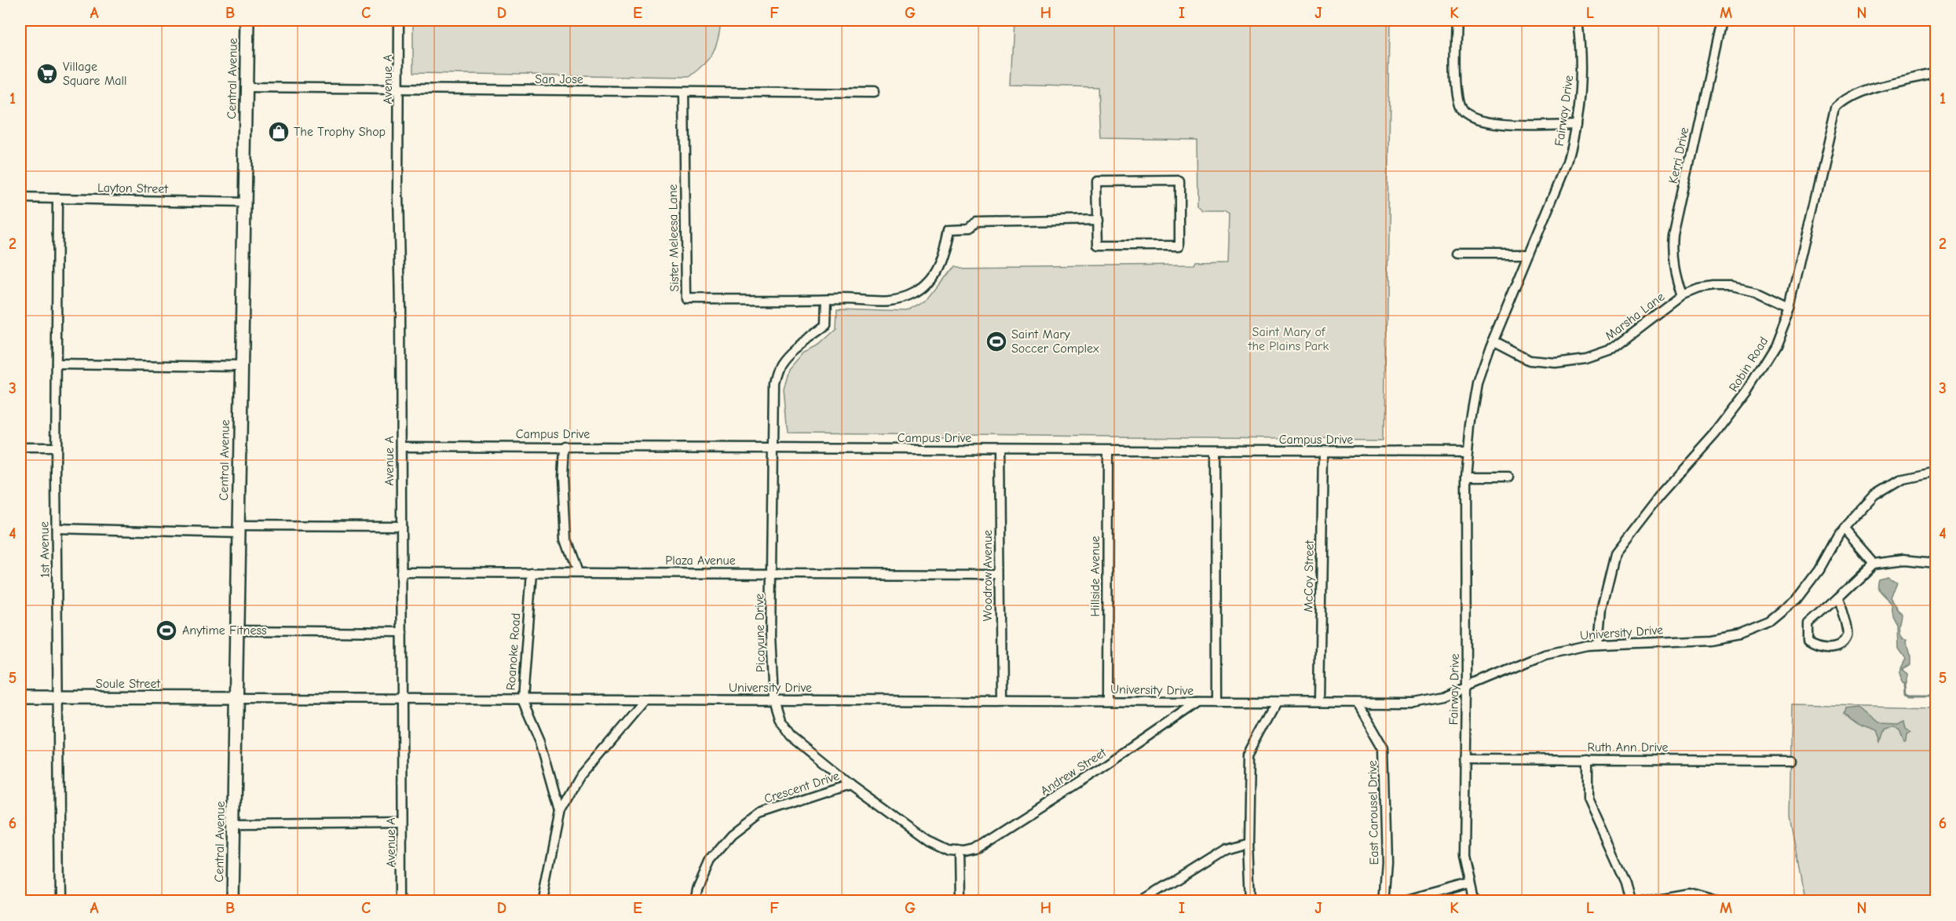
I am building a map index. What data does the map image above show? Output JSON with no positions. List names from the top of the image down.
{
  "streets": {
    "street": [
      "Central Avenue",
      "Avenue A",
      "San Jose",
      "Fairway Drive",
      "Kerri Drive",
      "Layton Street",
      "Sister Meleesa Lane",
      "Marsha Lane",
      "Robin Road",
      "Campus Drive",
      "1st Avenue",
      "Plaza Avenue",
      "Woodrow Avenue",
      "Hillside Avenue",
      "McCoy Street",
      "Picayune Drive",
      "University Drive",
      "Roanoke Road",
      "Soule Street",
      "Ruth Ann Drive",
      "Andrew Street",
      "Crescent Drive",
      "East Carousel Drive"
    ]
  },
  "crossings": [
    ["Central Avenue", "San Jose"],
    ["Central Avenue", "Layton Street"],
    ["Central Avenue", "University Drive"],
    ["Central Avenue", "Soule Street"],
    ["Avenue A", "San Jose"],
    ["Avenue A", "Campus Drive"],
    ["Avenue A", "Plaza Avenue"],
    ["Avenue A", "University Drive"],
    ["San Jose", "Sister Meleesa Lane"],
    ["Fairway Drive", "Marsha Lane"],
    ["Fairway Drive", "Campus Drive"],
    ["Fairway Drive", "University Drive"],
    ["Fairway Drive", "Ruth Ann Drive"],
    ["Kerri Drive", "Marsha Lane"],
    ["Layton Street", "1st Avenue"],
    ["Marsha Lane", "Robin Road"],
    ["Robin Road", "University Drive"],
    ["Campus Drive", "Woodrow Avenue"],
    ["Campus Drive", "Hillside Avenue"],
    ["Campus Drive", "McCoy Street"],
    ["Campus Drive", "Picayune Drive"],
    ["1st Avenue", "Soule Street"],
    ["Plaza Avenue", "Woodrow Avenue"],
    ["Plaza Avenue", "Picayune Drive"],
    ["Plaza Avenue", "Roanoke Road"],
    ["Woodrow Avenue", "University Drive"],
    ["Hillside Avenue", "University Drive"],
    ["McCoy Street", "University Drive"],
    ["Picayune Drive", "University Drive"],
    ["Picayune Drive", "Andrew Street"],
    ["Picayune Drive", "Crescent Drive"],
    ["University Drive", "Roanoke Road"],
    ["University Drive", "Soule Street"],
    ["University Drive", "Andrew Street"],
    ["University Drive", "East Carousel Drive"]
  ],
  "parks": ["Saint Mary of the Plains Park"],
  "places": {
    "supermarket": ["Village Square Mall"],
    "shop": ["The Trophy Shop"],
    "sports": ["Saint Mary Soccer Complex", "Anytime Fitness"]
  },
  "grid": {
    "columns": [
      "A",
      "B",
      "C",
      "D",
      "E",
      "F",
      "G",
      "H",
      "I",
      "J",
      "K",
      "L",
      "M",
      "N"
    ],
    "rows": [
      "1",
      "2",
      "3",
      "4",
      "5",
      "6"
    ]
  }
}
